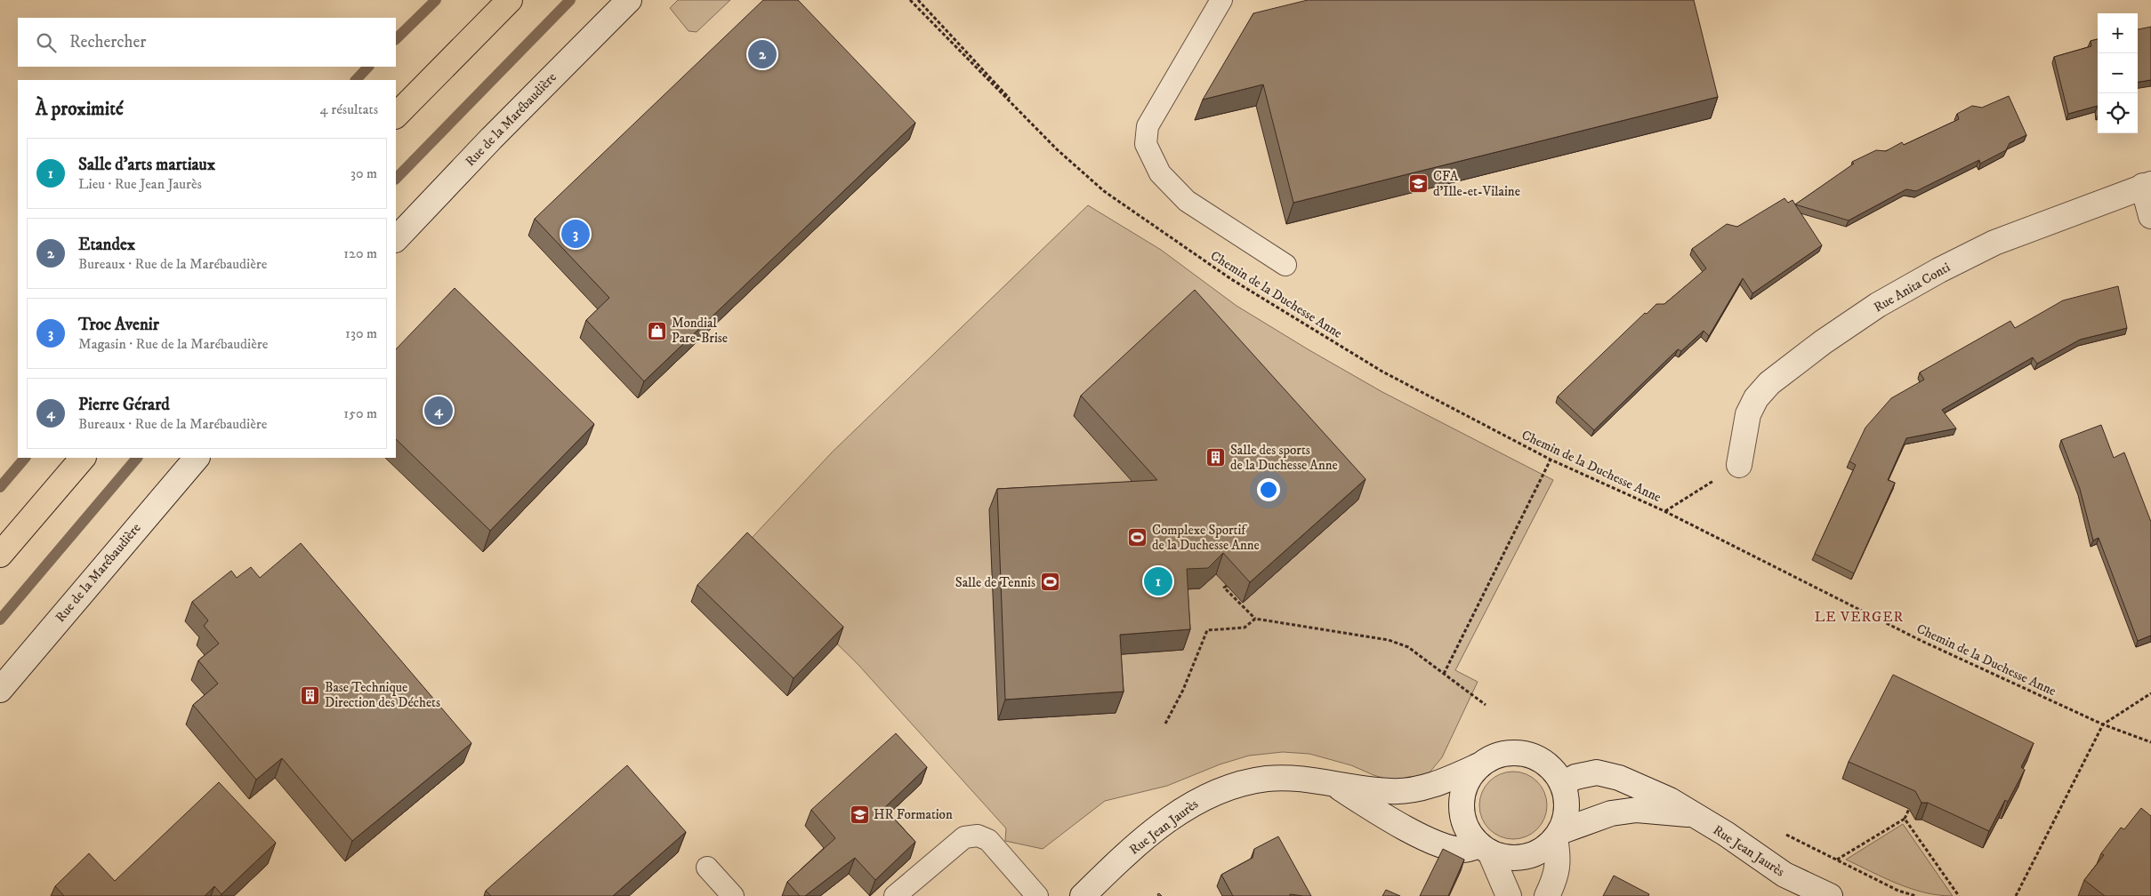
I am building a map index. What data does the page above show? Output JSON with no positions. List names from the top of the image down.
{
  "streets": {
    "street": ["Rue de la Marébaudière", "Rue Anita Conti", "Rue Jean Jaurès"],
    "path": ["Chemin de la Duchesse Anne"]
  },
  "districts": ["LE VERGER"],
  "places": {
    "school or university": ["CFA d'Ille-et-Vilaine", "HR Formation"],
    "shop": ["Mondial Pare-Brise"],
    "building": ["Salle des sports de la Duchesse Anne", "Base Technique Direction des Déchets"],
    "sports": ["Complexe Sportif de la Duchesse Anne", "Salle de Tennis"]
  },
  "page": {
    "map_buttons": ["+", "−"],
    "search": "Rechercher",
    "pins": [
      "2",
      "3",
      "4",
      "1"
    ],
    "heading": ["À proximité", "4 résultats"],
    "list": [
      {
        "mark": "1",
        "name": "Salle d'arts martiaux",
        "note": "Lieu · Rue Jean Jaurès",
        "value": "30 m"
      },
      {
        "mark": "2",
        "name": "Etandex",
        "note": "Bureaux · Rue de la Marébaudière",
        "value": "120 m"
      },
      {
        "mark": "3",
        "name": "Troc Avenir",
        "note": "Magasin · Rue de la Marébaudière",
        "value": "130 m"
      },
      {
        "mark": "4",
        "name": "Pierre Gérard",
        "note": "Bureaux · Rue de la Marébaudière",
        "value": "150 m"
      }
    ]
  }
}
